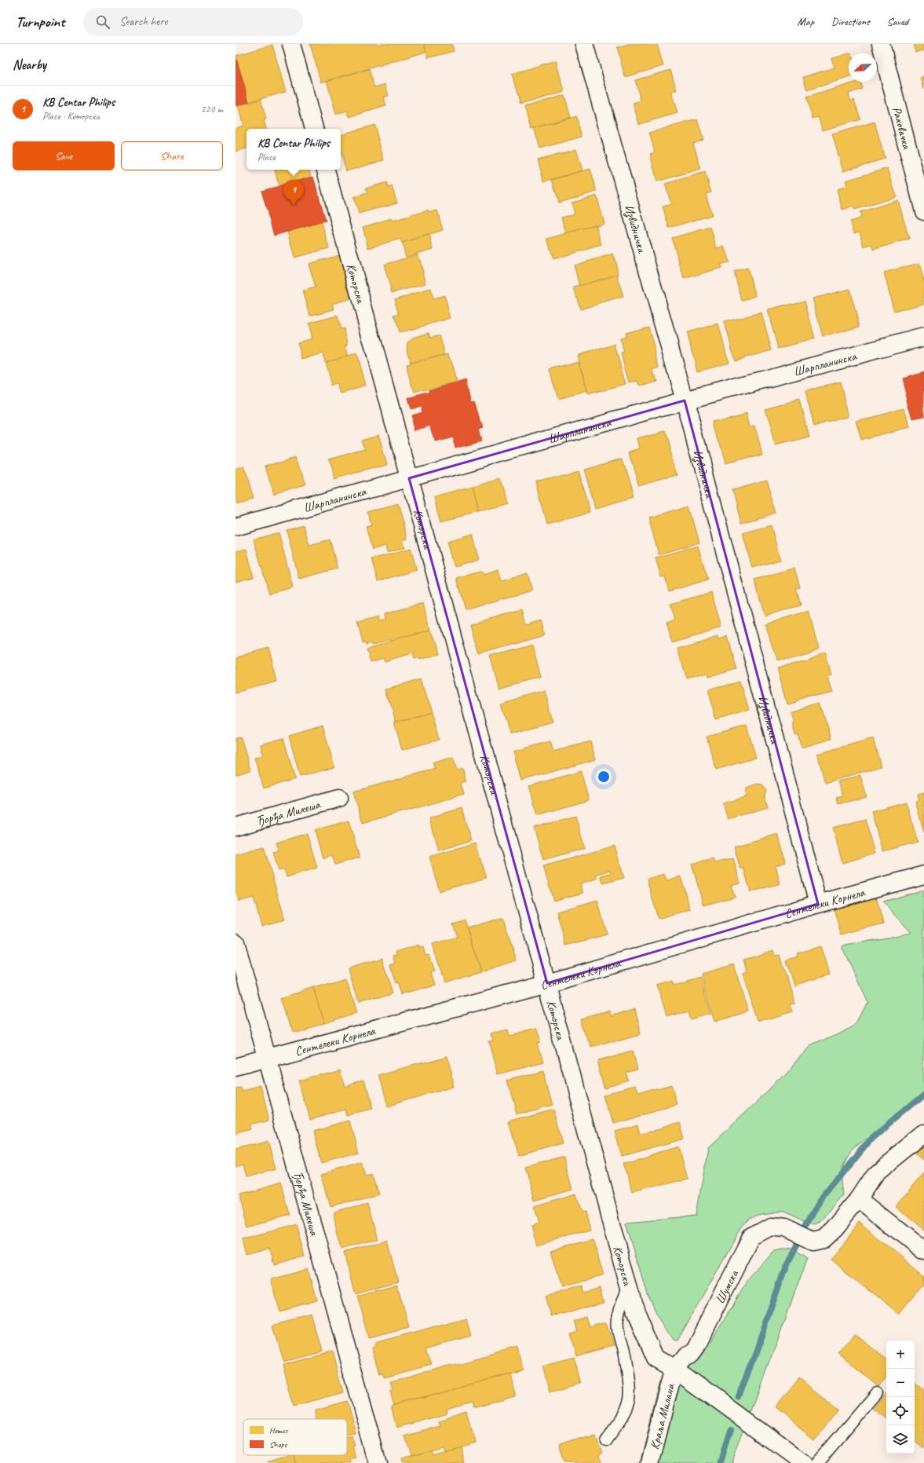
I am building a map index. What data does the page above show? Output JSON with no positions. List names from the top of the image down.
{
  "streets": {
    "street": [
      "Раковачка",
      "Извидничка",
      "Которска",
      "Шарпланинска",
      "Ђорђа Микеша",
      "Сентелеки Корнела",
      "Шумска",
      "Краља Милана"
    ]
  },
  "crossings": [
    ["Извидничка", "Шарпланинска"],
    ["Извидничка", "Сентелеки Корнела"],
    ["Которска", "Шарпланинска"],
    ["Которска", "Сентелеки Корнела"],
    ["Которска", "Шумска"],
    ["Которска", "Краља Милана"],
    ["Ђорђа Микеша", "Сентелеки Корнела"],
    ["Шумска", "Краља Милана"]
  ],
  "legend": ["Homes", "Shops"],
  "north": "bottom left",
  "page": {
    "header": "Turnpoint",
    "search": "Search here",
    "nav": ["Map", "Directions", "Saved"],
    "heading": "Nearby",
    "list": [
      {
        "mark": "1",
        "name": "KB Centar Philips",
        "note": "Place · Которска",
        "value": "220 m"
      }
    ],
    "popup": ["KB Centar Philips", "Place"],
    "buttons": ["Save", "Share"],
    "pins": "1",
    "map_buttons": ["+", "−"]
  }
}
